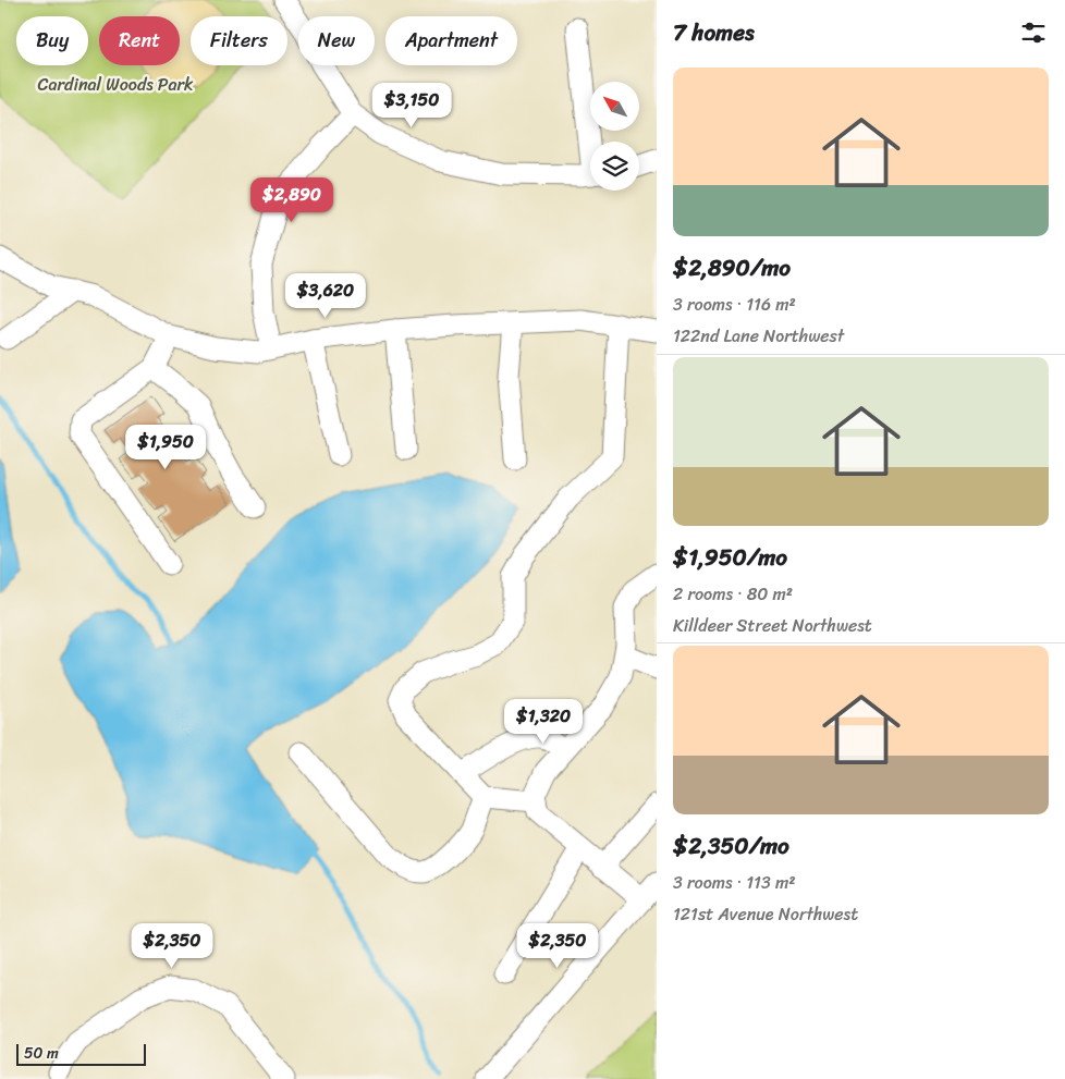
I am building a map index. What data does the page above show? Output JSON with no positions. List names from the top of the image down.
{
  "parks": ["Cardinal Woods Park"],
  "scale_bar": "50 m",
  "north": "top left",
  "page": {
    "heading": "7 homes",
    "chip": [
      "Buy",
      "Rent",
      "Filters",
      "New",
      "Apartment"
    ],
    "list": [
      {
        "name": "$2,890/mo",
        "note": "3 rooms · 116 m² · 122nd Lane Northwest"
      },
      {
        "name": "$1,950/mo",
        "note": "2 rooms · 80 m² · Killdeer Street Northwest"
      },
      {
        "name": "$2,350/mo",
        "note": "3 rooms · 113 m² · 121st Avenue Northwest"
      }
    ],
    "price": [
      "$3,150",
      "$2,890",
      "$3,620",
      "$1,950",
      "$1,320",
      "$2,350",
      "$2,350"
    ],
    "scale": "50 m"
  }
}
